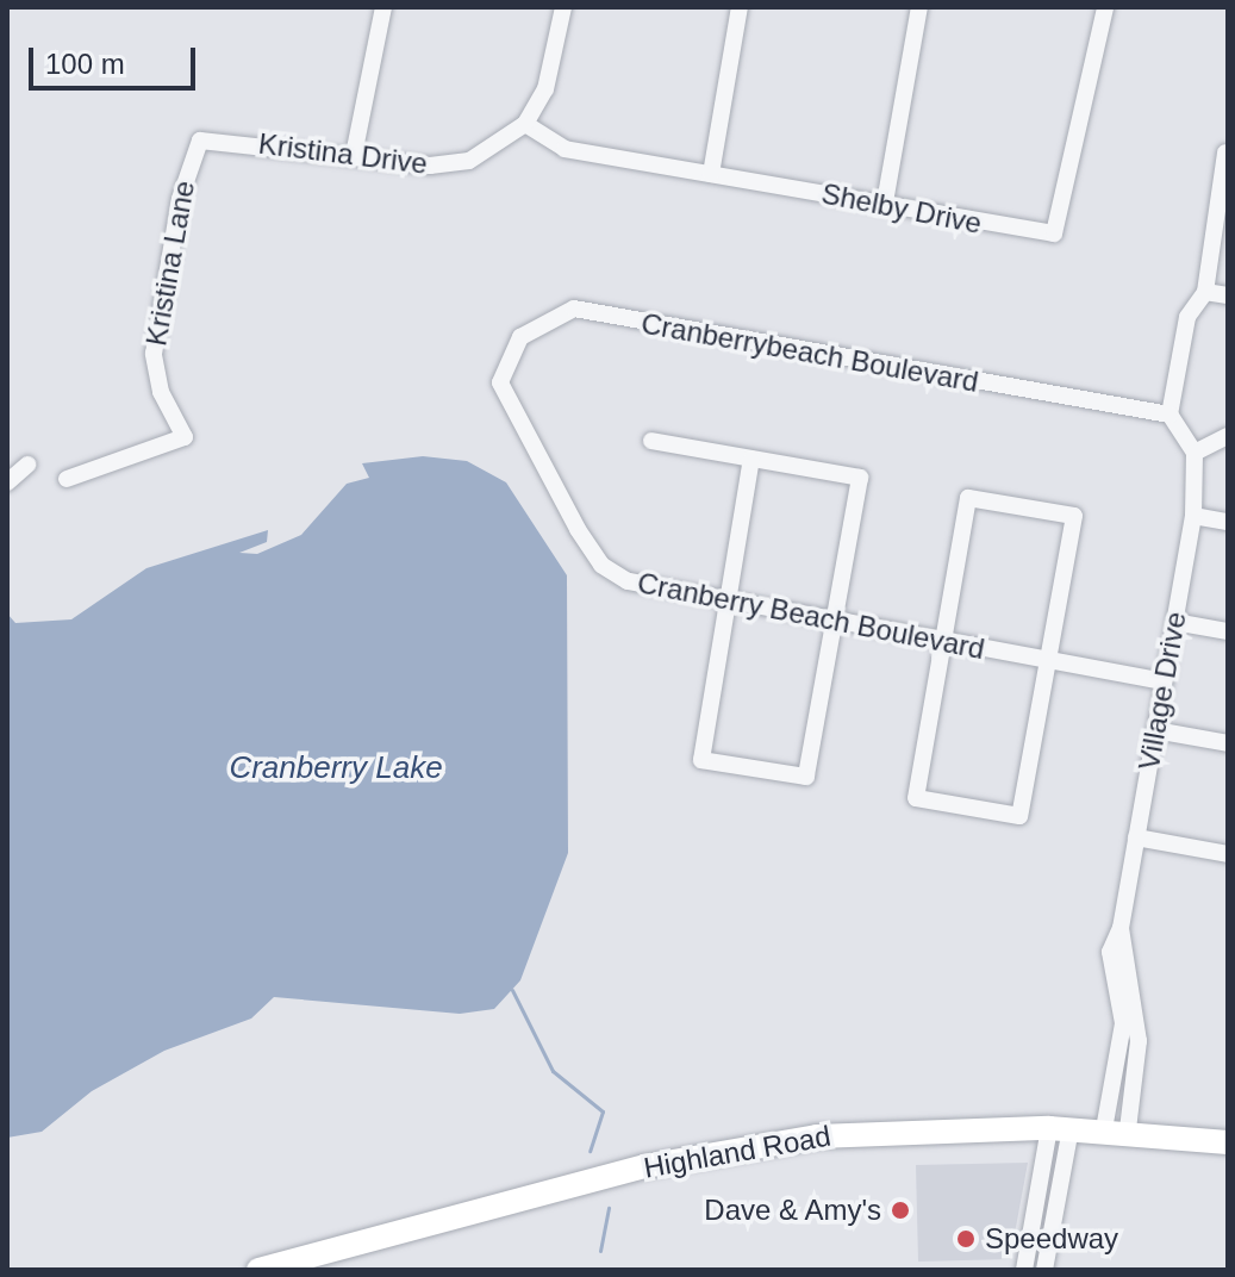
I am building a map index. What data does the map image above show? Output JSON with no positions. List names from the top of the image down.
{
  "streets": {
    "highway": ["Highland Road"],
    "street": [
      "Kristina Drive",
      "Shelby Drive",
      "Kristina Lane",
      "Cranberrybeach Boulevard",
      "Cranberry Beach Boulevard",
      "Village Drive"
    ]
  },
  "crossings": [
    ["Kristina Drive", "Shelby Drive"],
    ["Kristina Drive", "Kristina Lane"],
    ["Cranberrybeach Boulevard", "Cranberry Beach Boulevard"],
    ["Cranberry Beach Boulevard", "Village Drive"],
    ["Village Drive", "Highland Road"]
  ],
  "water": ["Cranberry Lake"],
  "places": ["Dave & Amy's", "Speedway"],
  "scale_bar": "100 m"
}
